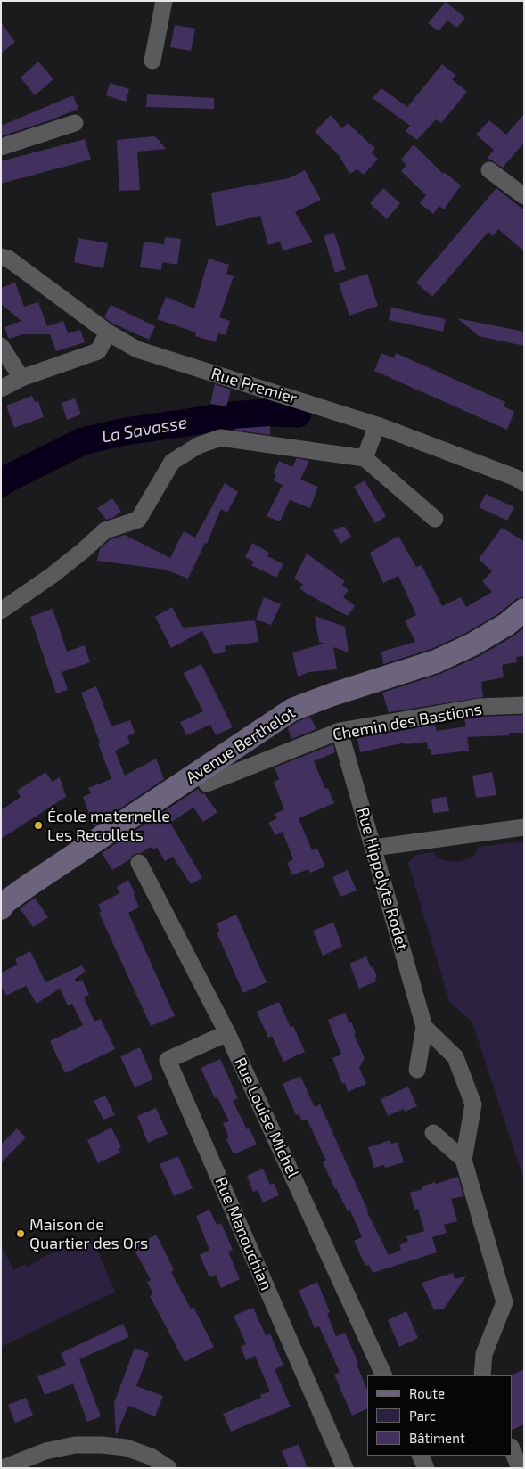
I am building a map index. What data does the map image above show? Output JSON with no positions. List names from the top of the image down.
{
  "streets": {
    "main road": ["Avenue Berthelot"],
    "street": [
      "Rue Premier",
      "Chemin des Bastions",
      "Rue Hippolyte Rodet",
      "Rue Louise Michel",
      "Rue Manouchian"
    ]
  },
  "crossings": [
    ["Chemin des Bastions", "Avenue Berthelot"],
    ["Chemin des Bastions", "Rue Hippolyte Rodet"],
    ["Rue Louise Michel", "Rue Manouchian"]
  ],
  "water": ["La Savasse"],
  "places": ["École maternelle Les Recollets", "Maison de Quartier des Ors"],
  "legend": ["Route", "Parc", "Bâtiment"]
}
